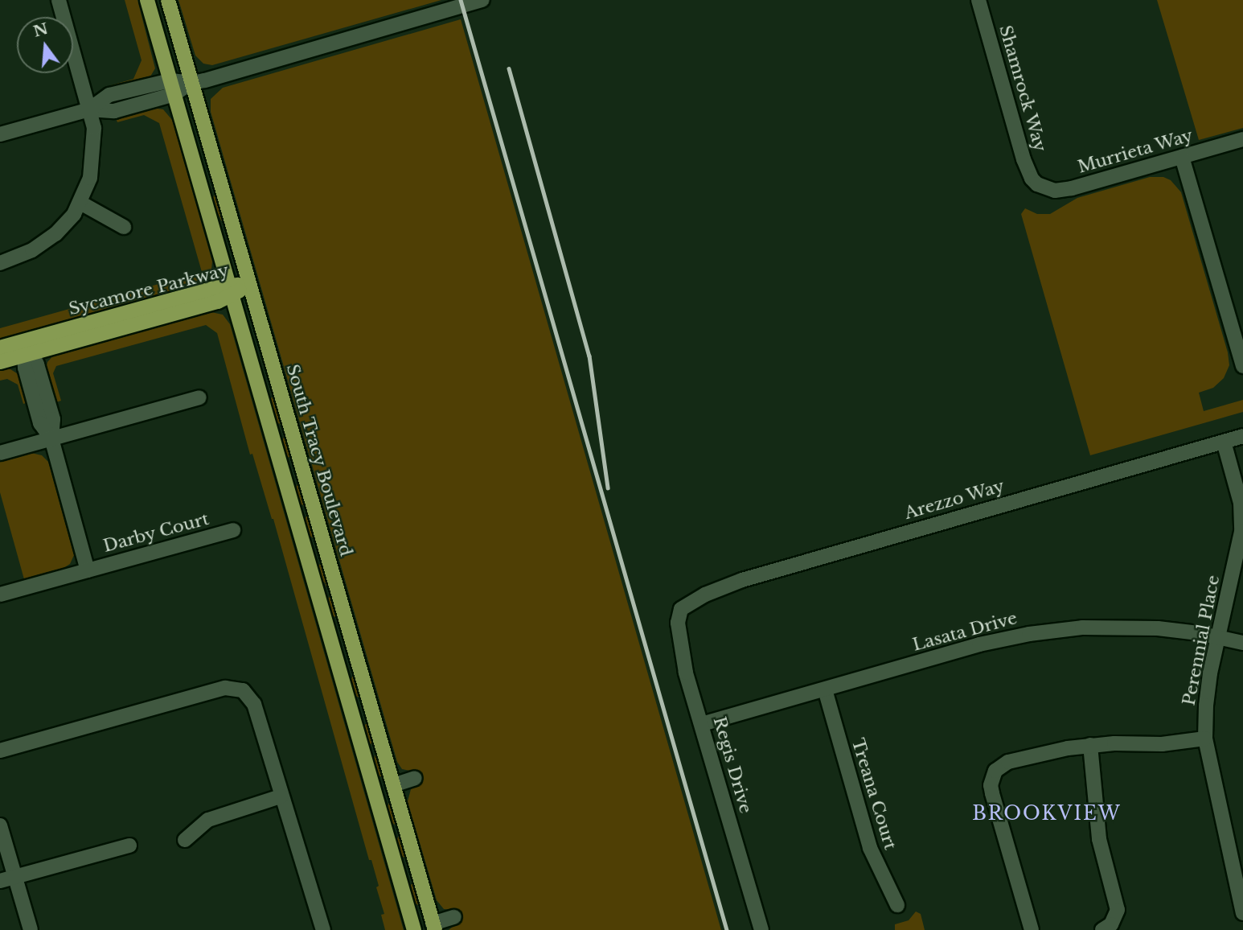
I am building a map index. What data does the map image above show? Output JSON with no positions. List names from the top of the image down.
{
  "streets": {
    "main road": ["Sycamore Parkway", "South Tracy Boulevard"],
    "street": [
      "Shamrock Way",
      "Murrieta Way",
      "Arezzo Way",
      "Darby Court",
      "Lasata Drive",
      "Perennial Place",
      "Regis Drive",
      "Treana Court"
    ]
  },
  "crossings": [
    ["Shamrock Way", "Murrieta Way"],
    ["Sycamore Parkway", "South Tracy Boulevard"],
    ["Arezzo Way", "Perennial Place"],
    ["Arezzo Way", "Regis Drive"],
    ["Lasata Drive", "Perennial Place"],
    ["Lasata Drive", "Regis Drive"],
    ["Lasata Drive", "Treana Court"]
  ],
  "districts": ["BROOKVIEW"],
  "north": "top"
}
